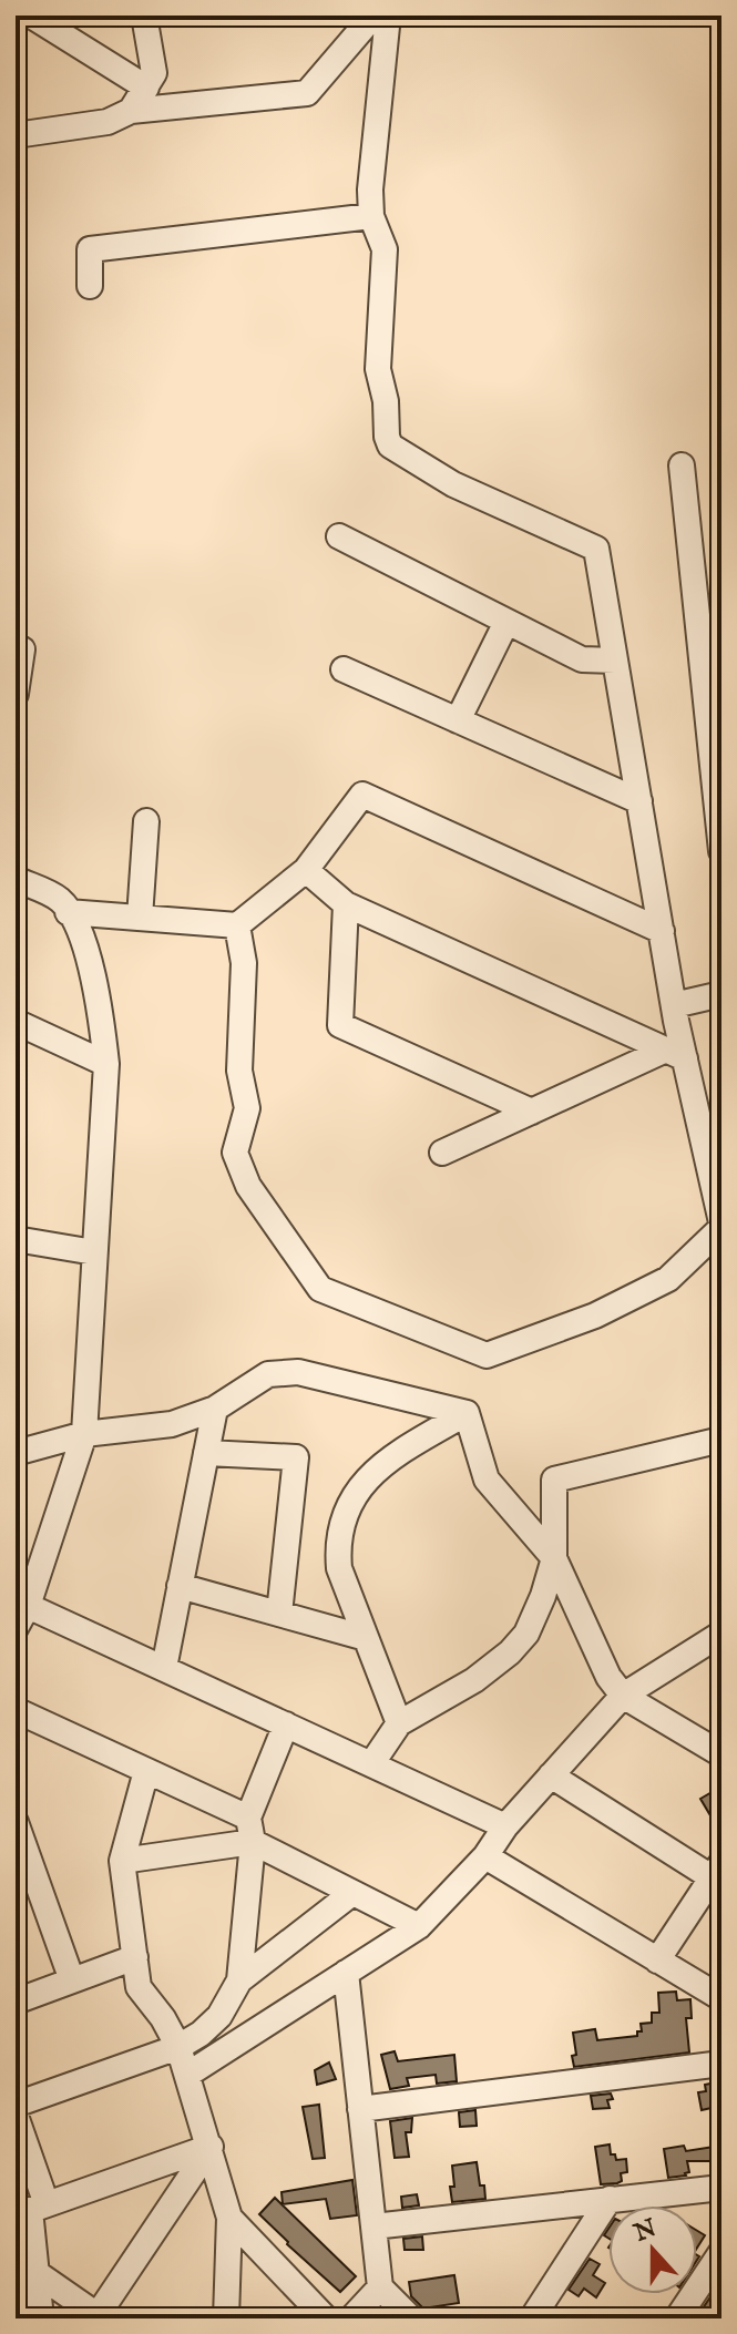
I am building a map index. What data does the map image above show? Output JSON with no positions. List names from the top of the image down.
{
  "north": "top"
}
